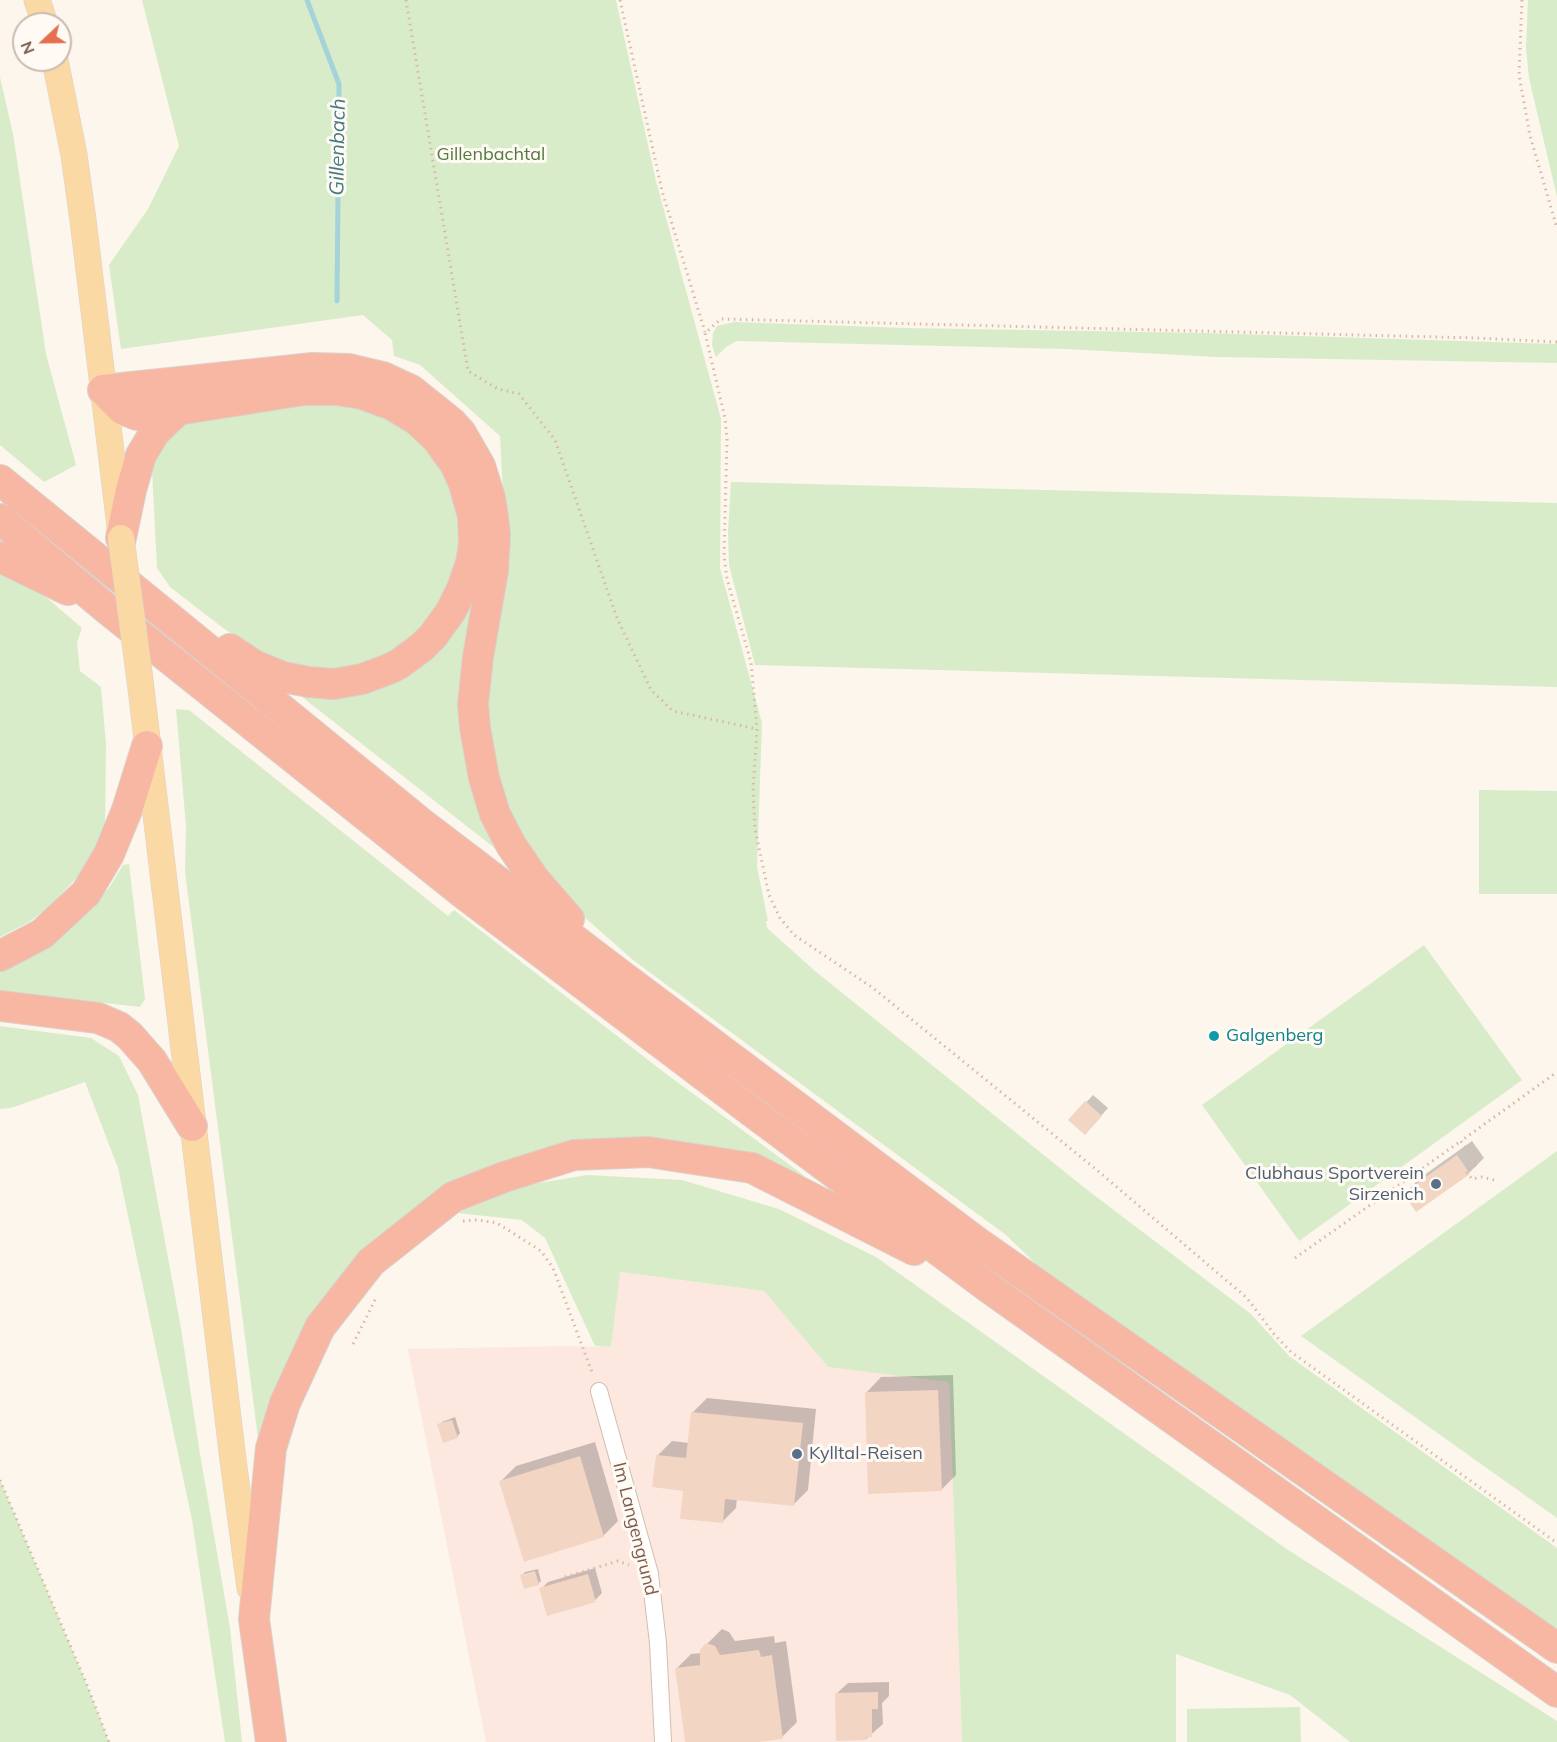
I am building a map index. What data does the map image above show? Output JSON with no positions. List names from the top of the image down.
{
  "streets": {
    "street": ["Im Langengrund"]
  },
  "water": ["Gillenbach"],
  "parks": ["Gillenbachtal"],
  "places": ["Galgenberg", "Clubhaus Sportverein Sirzenich", "Kylltal-Reisen"],
  "north": "left"
}
